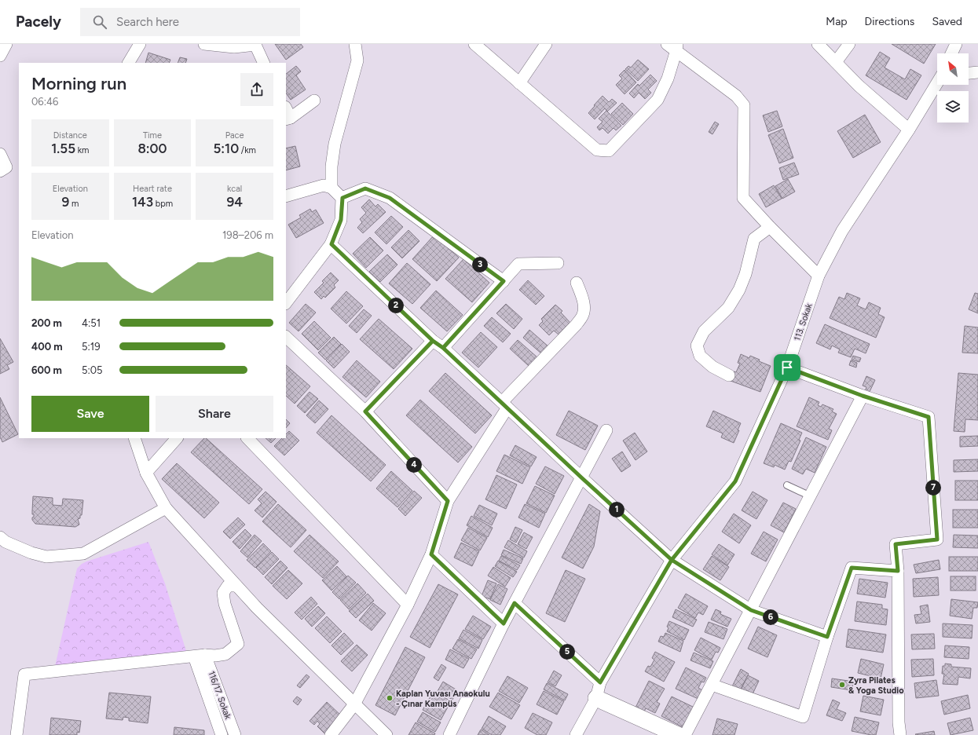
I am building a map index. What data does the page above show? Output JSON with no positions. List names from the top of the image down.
{
  "streets": {
    "street": ["113. Sokak", "116/17. Sokak"]
  },
  "places": ["Zyra Pilates & Yoga Studio", "Kaplan Yuvası Anaokulu - Çınar Kampüs"],
  "north": "top left",
  "page": {
    "header": "Pacely",
    "search": "Search here",
    "nav": ["Map", "Directions", "Saved"],
    "heading": ["Morning run", "06:46"],
    "stats": [
      ["Distance", "1.55 km"],
      ["Time", "8:00"],
      ["Pace", "5:10 /km"],
      ["Elevation", "9 m"],
      ["Heart rate", "143 bpm"],
      ["kcal", "94"]
    ],
    "chart": ["Elevation", "198–206 m"],
    "pins": [
      "3",
      "2",
      "4",
      "7",
      "1",
      "6",
      "5"
    ],
    "list": [
      {
        "name": "200 m",
        "note": "4:51"
      },
      {
        "name": "400 m",
        "note": "5:19"
      },
      {
        "name": "600 m",
        "note": "5:05"
      }
    ],
    "buttons": ["Save", "Share"]
  }
}
